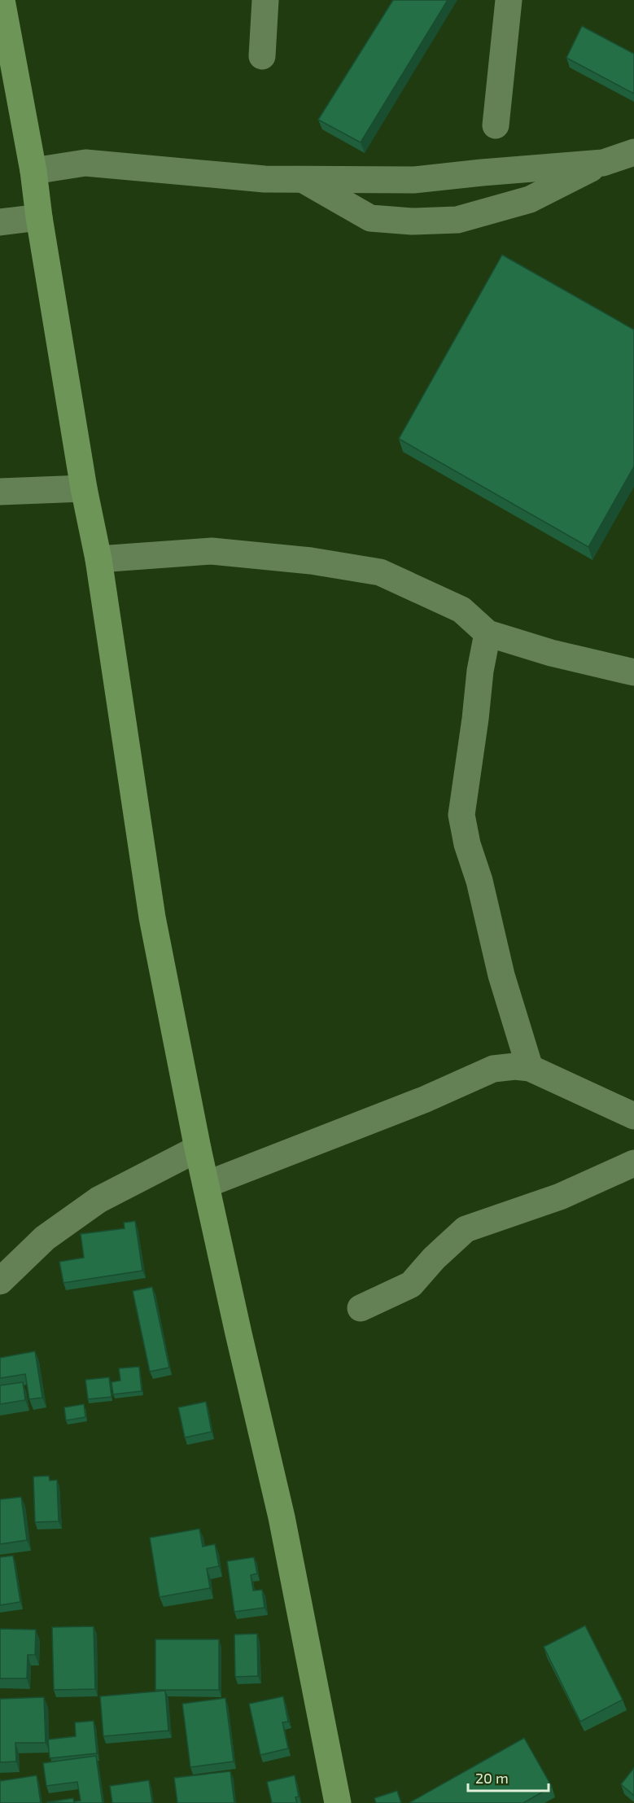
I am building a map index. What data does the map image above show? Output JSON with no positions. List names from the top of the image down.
{
  "scale_bar": "20 m"
}
